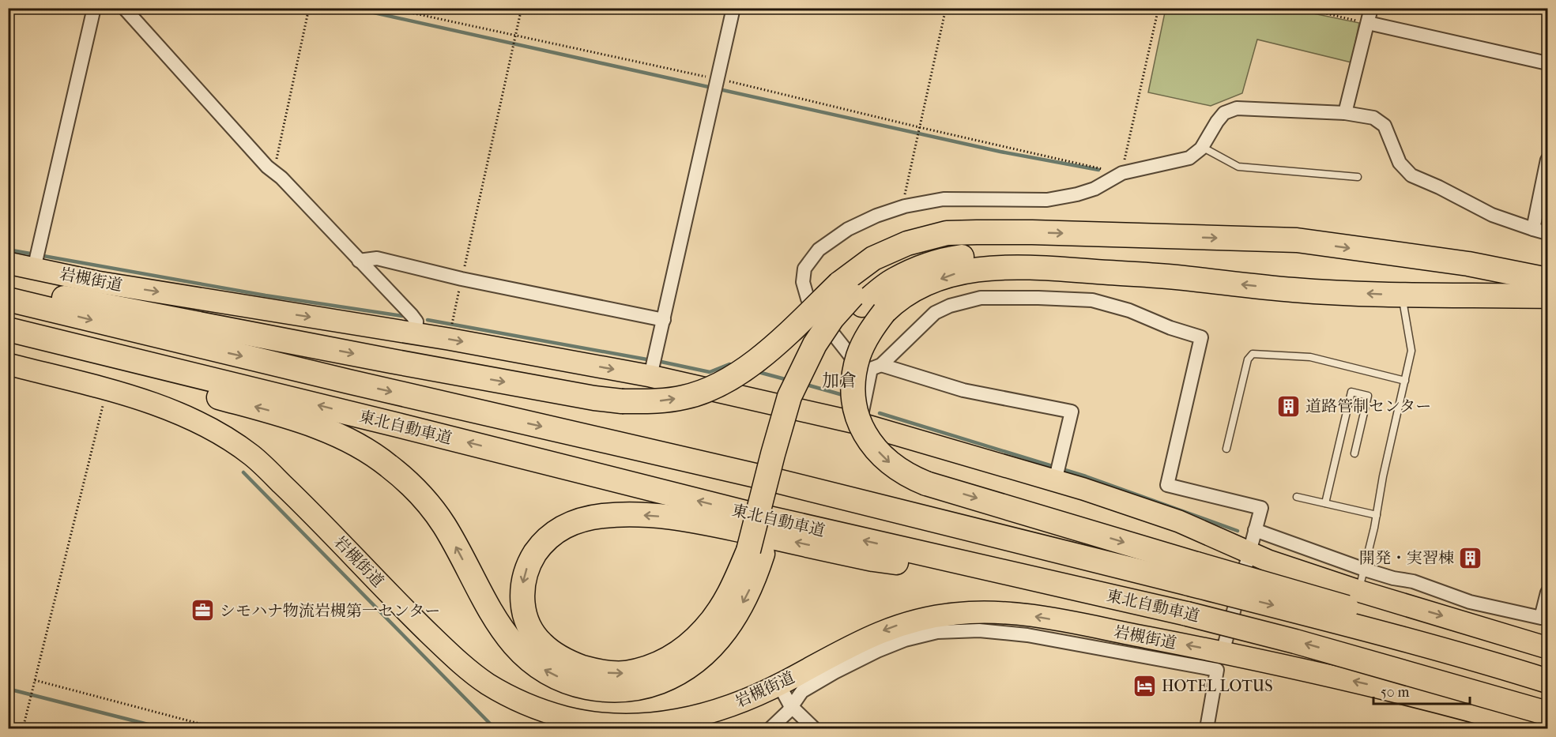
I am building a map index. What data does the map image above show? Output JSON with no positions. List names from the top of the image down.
{
  "streets": {
    "highway": ["岩槻街道", "東北自動車道"]
  },
  "districts": ["加倉"],
  "places": {
    "building": ["道路管制センター", "開発・実習棟"],
    "office": ["シモハナ物流岩槻第一センター"],
    "hotel": ["HOTEL LOTUS"]
  },
  "scale_bar": "50 m"
}
